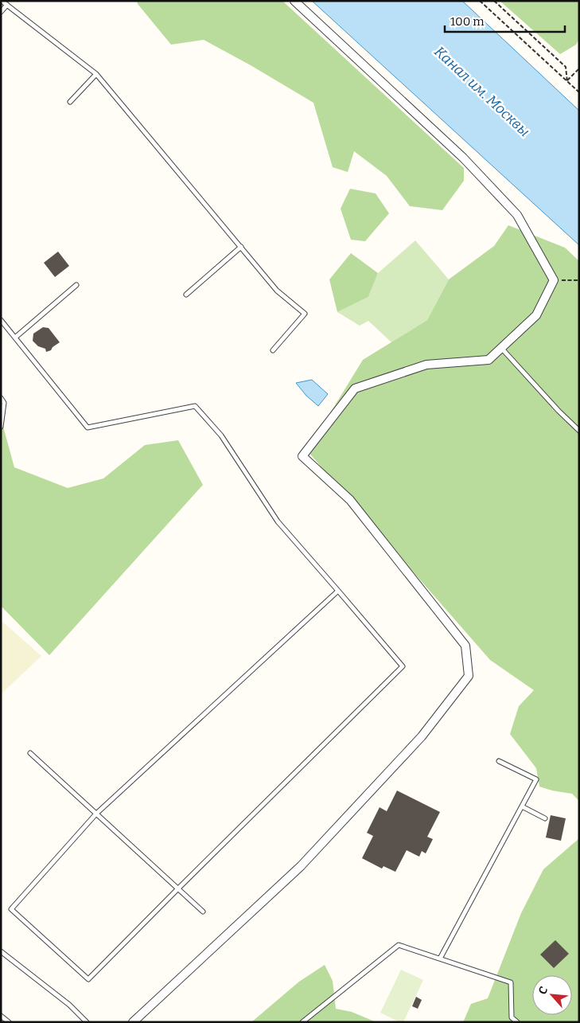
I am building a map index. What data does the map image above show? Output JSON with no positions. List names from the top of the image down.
{
  "water": ["Канал им. Москвы"],
  "scale_bar": "100 m",
  "north": "top left"
}
